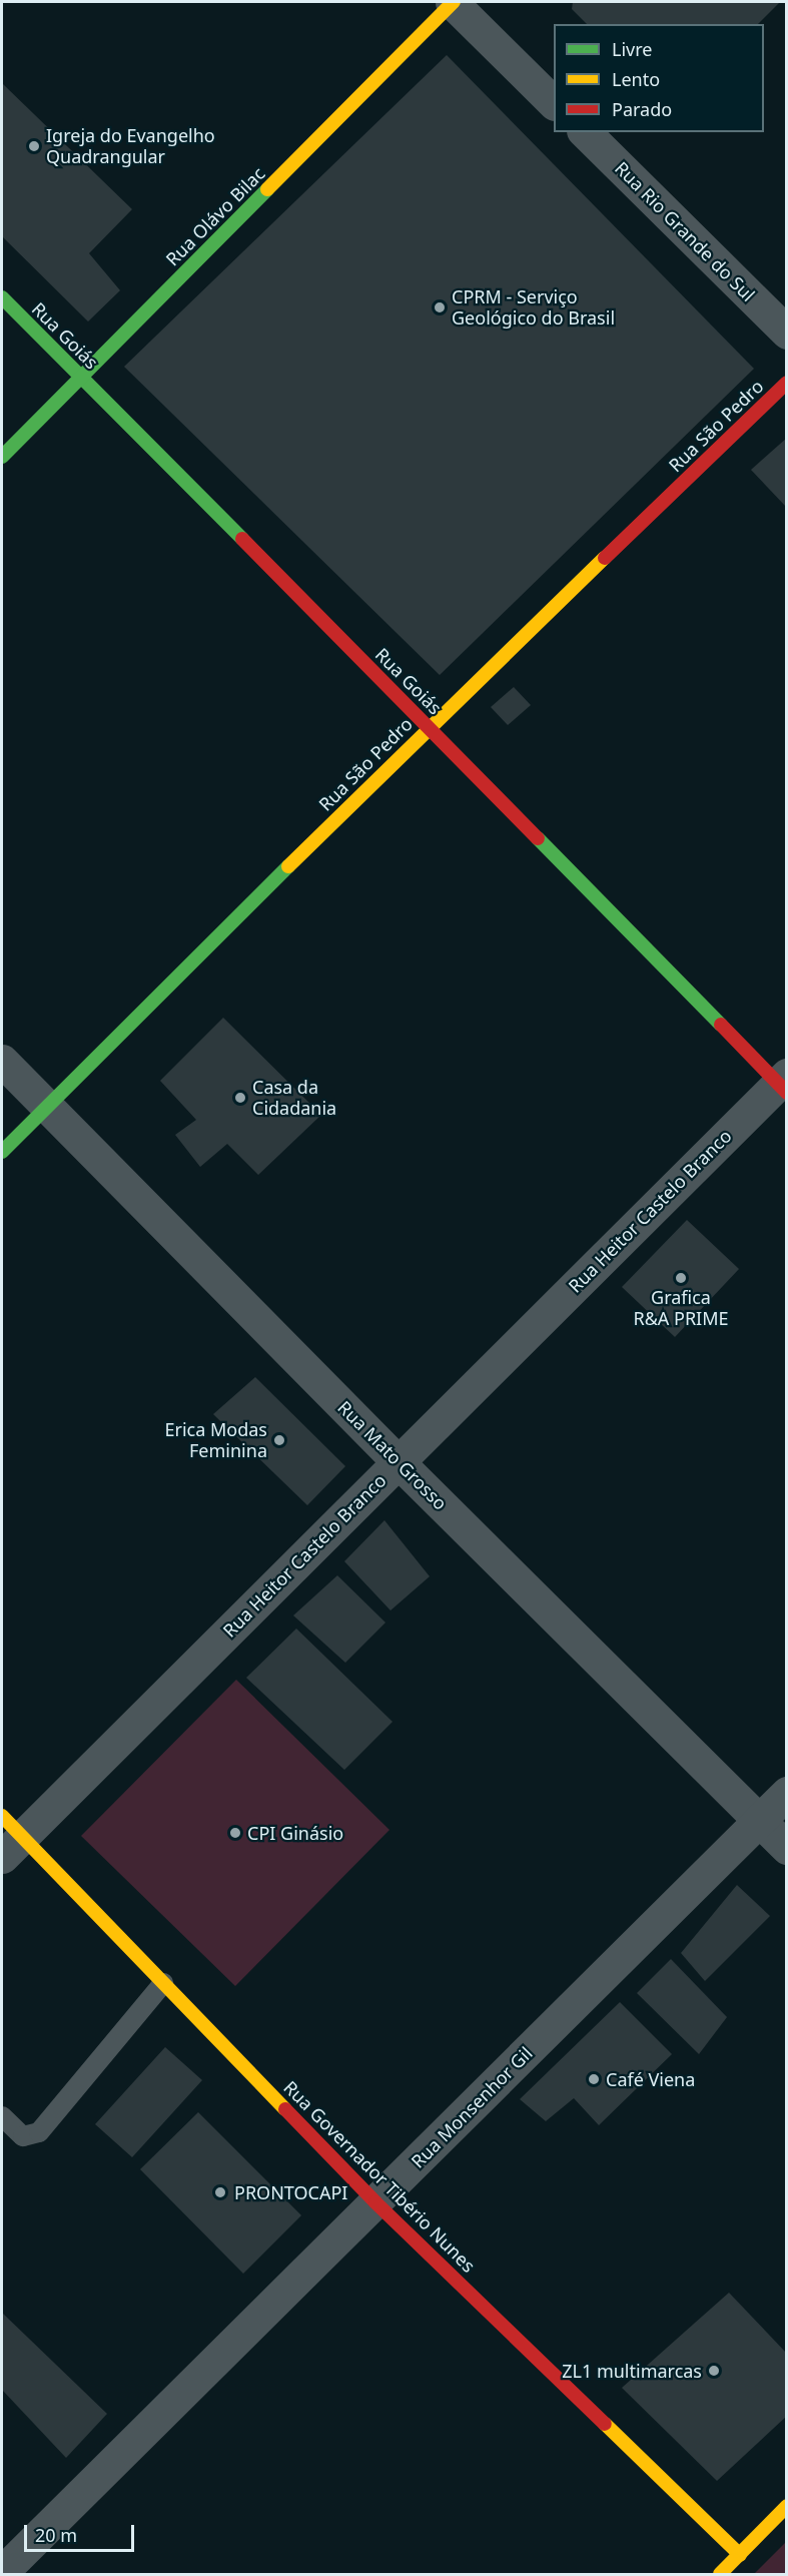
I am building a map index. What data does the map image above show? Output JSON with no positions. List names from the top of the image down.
{
  "streets": {
    "street": [
      "Rua Olávo Bilac",
      "Rua Rio Grande do Sul",
      "Rua Goiás",
      "Rua São Pedro",
      "Rua Heitor Castelo Branco",
      "Rua Mato Grosso",
      "Rua Monsenhor Gil",
      "Rua Governador Tibério Nunes"
    ]
  },
  "crossings": [
    ["Rua Olávo Bilac", "Rua Goiás"],
    ["Rua Goiás", "Rua São Pedro"],
    ["Rua Goiás", "Rua Heitor Castelo Branco"],
    ["Rua São Pedro", "Rua Mato Grosso"],
    ["Rua Heitor Castelo Branco", "Rua Mato Grosso"],
    ["Rua Heitor Castelo Branco", "Rua Governador Tibério Nunes"],
    ["Rua Mato Grosso", "Rua Monsenhor Gil"],
    ["Rua Monsenhor Gil", "Rua Governador Tibério Nunes"]
  ],
  "places": [
    "Igreja do Evangelho Quadrangular",
    "CPRM - Serviço Geológico do Brasil",
    "Casa da Cidadania",
    "Grafica R&A PRIME",
    "Erica Modas Feminina",
    "CPI Ginásio",
    "Café Viena",
    "PRONTOCAPI",
    "ZL1 multimarcas"
  ],
  "legend": ["Livre", "Lento", "Parado"],
  "scale_bar": "20 m"
}
